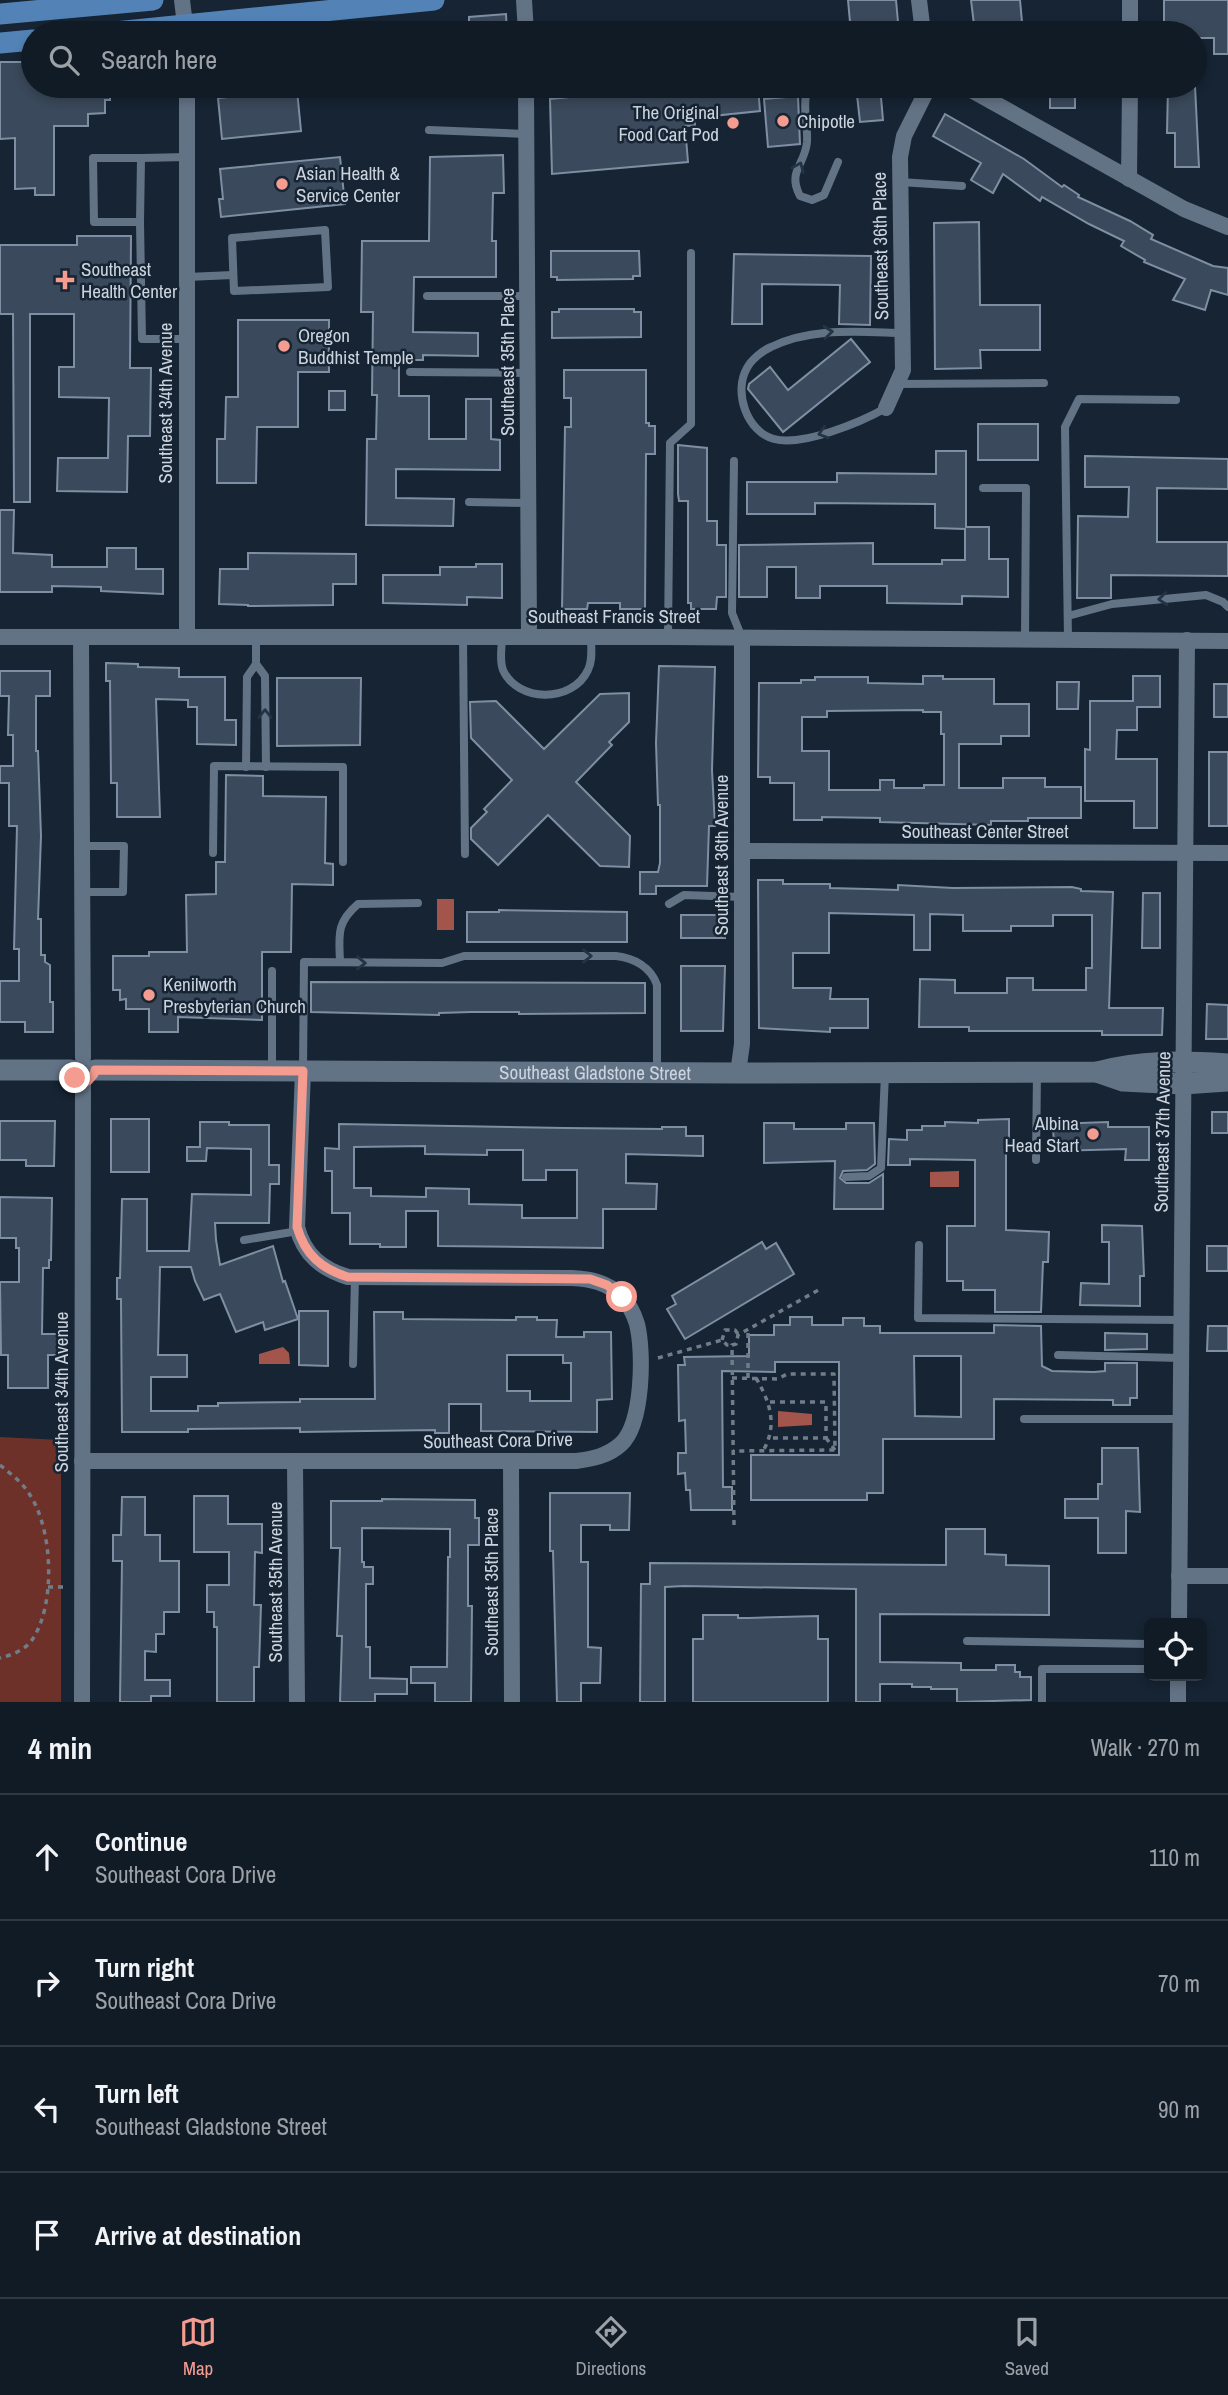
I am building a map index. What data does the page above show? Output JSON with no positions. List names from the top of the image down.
{
  "streets": {
    "street": [
      "Southeast 36th Place",
      "Southeast 35th Place",
      "Southeast 34th Avenue",
      "Southeast Francis Street",
      "Southeast Center Street",
      "Southeast 36th Avenue",
      "Southeast Gladstone Street",
      "Southeast 37th Avenue",
      "Southeast Cora Drive",
      "Southeast 35th Avenue"
    ]
  },
  "crossings": [
    ["Southeast 35th Place", "Southeast Francis Street"],
    ["Southeast 35th Place", "Southeast Cora Drive"],
    ["Southeast 34th Avenue", "Southeast Francis Street"],
    ["Southeast 34th Avenue", "Southeast Gladstone Street"],
    ["Southeast 34th Avenue", "Southeast Cora Drive"],
    ["Southeast Francis Street", "Southeast 36th Avenue"],
    ["Southeast Francis Street", "Southeast 37th Avenue"],
    ["Southeast Center Street", "Southeast 36th Avenue"],
    ["Southeast Center Street", "Southeast 37th Avenue"],
    ["Southeast 36th Avenue", "Southeast Gladstone Street"],
    ["Southeast Gladstone Street", "Southeast 37th Avenue"],
    ["Southeast Cora Drive", "Southeast 35th Avenue"]
  ],
  "places": {
    "other": [
      "Chipotle",
      "The Original Food Cart Pod",
      "Asian Health & Service Center",
      "Oregon Buddhist Temple",
      "Kenilworth Presbyterian Church",
      "Albina Head Start"
    ],
    "health": ["Southeast Health Center"]
  },
  "page": {
    "search": "Search here",
    "heading": ["4 min", "Walk · 270 m"],
    "list": [
      ["Continue", "Southeast Cora Drive", "110 m"],
      ["Turn right", "Southeast Cora Drive", "70 m"],
      ["Turn left", "Southeast Gladstone Street", "90 m"],
      "Arrive at destination"
    ],
    "nav": ["Map", "Directions", "Saved"]
  }
}
